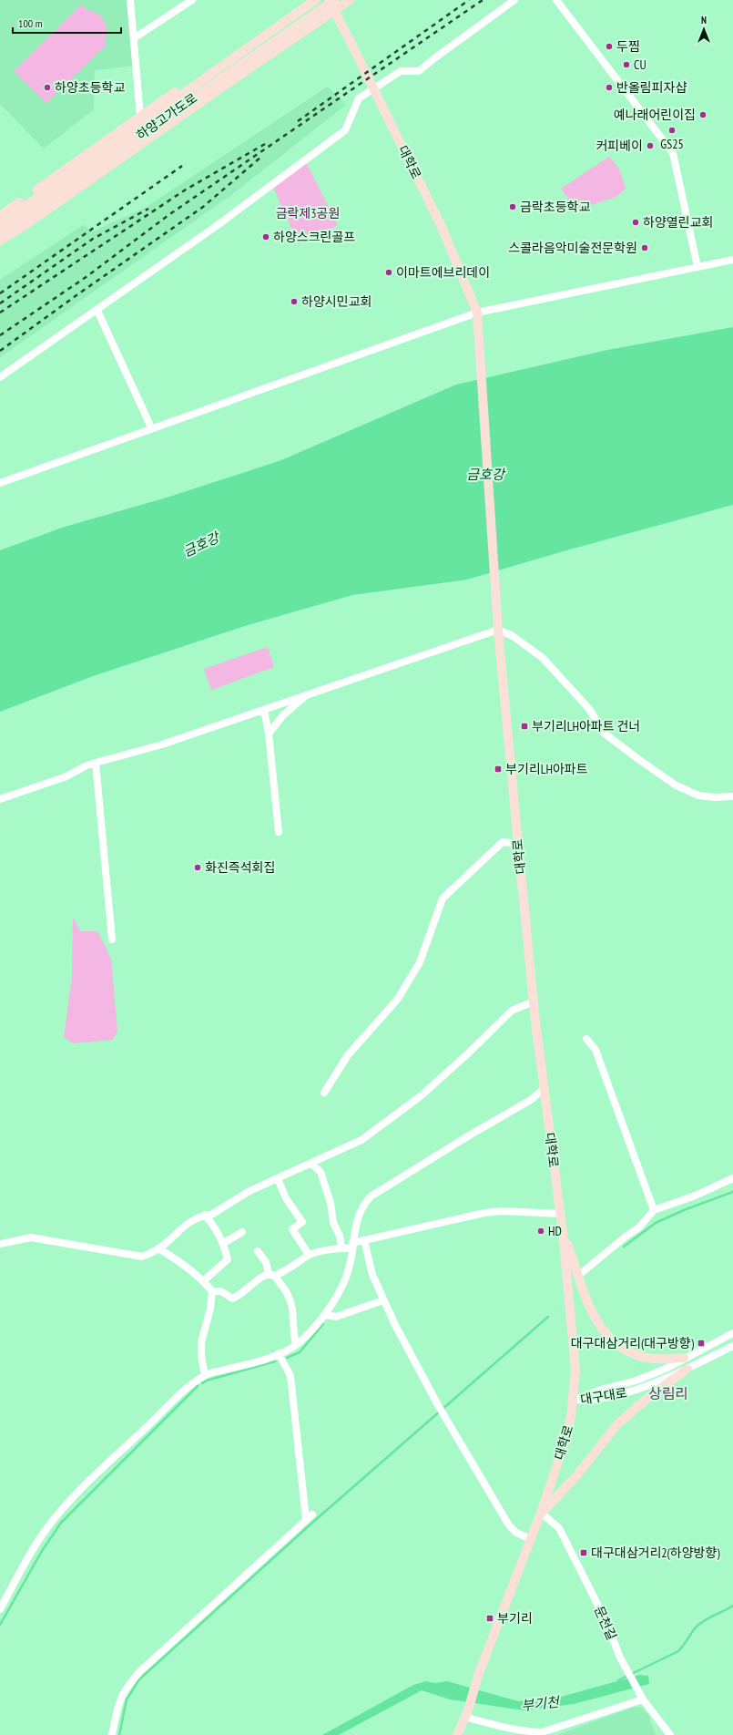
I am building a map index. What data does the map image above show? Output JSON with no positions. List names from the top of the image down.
{
  "streets": {
    "main road": ["하양고가도로", "대학로"],
    "street": ["대구대로", "문천길"]
  },
  "crossings": [
    ["대학로", "대구대로"],
    ["대학로", "문천길"]
  ],
  "districts": ["상림리"],
  "water": ["금호강", "부기천"],
  "parks": ["금락제3공원"],
  "places": {
    "other": [
      "두찜",
      "CU",
      "하양초등학교",
      "반올림피자샵",
      "예나래어린이집",
      "GS25",
      "커피베이",
      "금락초등학교",
      "하양열린교회",
      "하양스크린골프",
      "스콜라음악미술전문학원",
      "이마트에브리데이",
      "하양시민교회",
      "화진즉석회집",
      "HD"
    ],
    "transit": [
      "부기리LH아파트 건너",
      "부기리LH아파트",
      "대구대삼거리(대구방향)",
      "대구대삼거리2(하양방향)",
      "부기리"
    ]
  },
  "scale_bar": "100 m",
  "north": "top"
}
